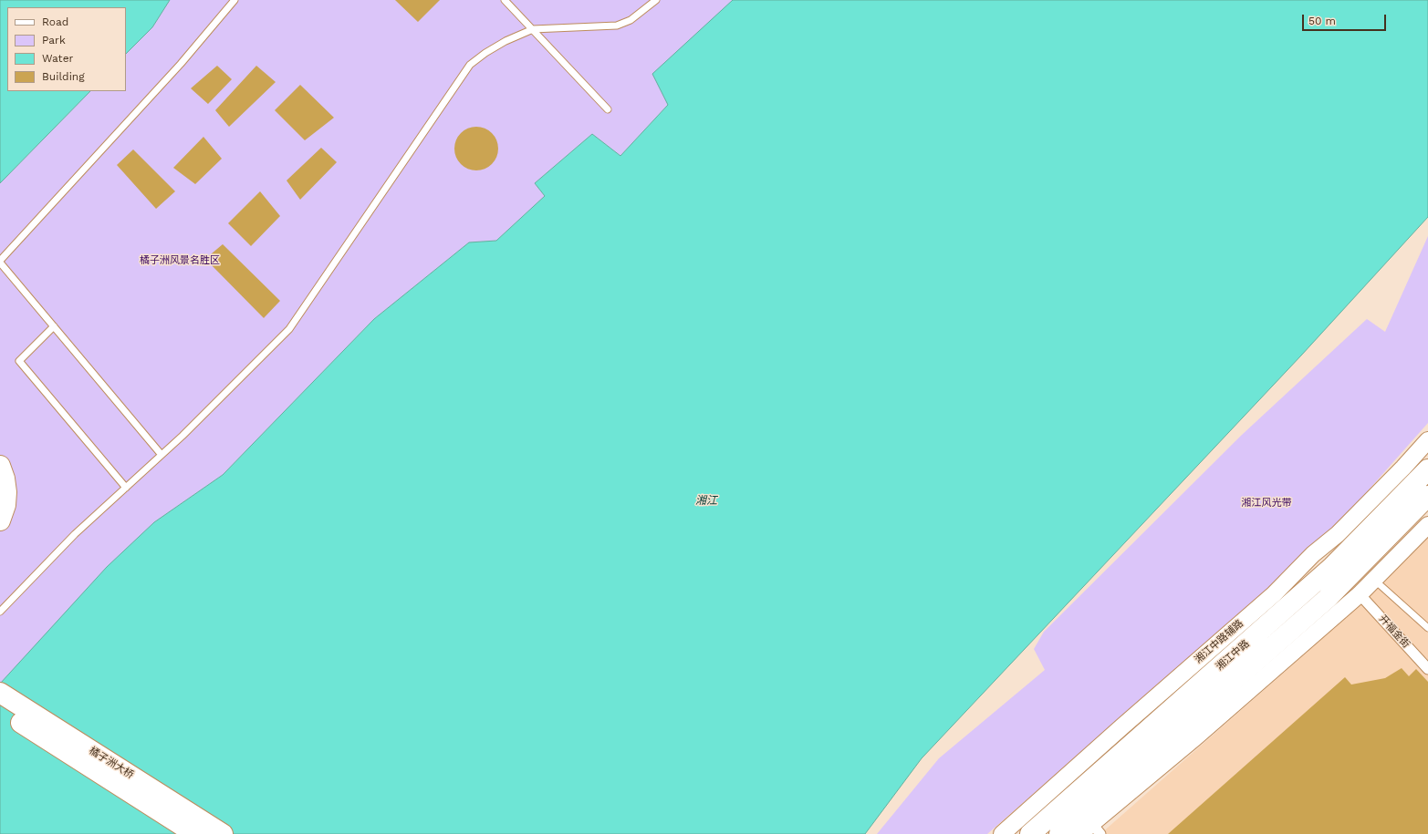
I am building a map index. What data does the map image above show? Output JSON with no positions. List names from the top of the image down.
{
  "streets": {
    "main road": ["湘江中路", "橘子洲大桥"],
    "street": ["开福金街", "湘江中路辅路"]
  },
  "water": ["湘江"],
  "parks": ["橘子洲风景名胜区", "湘江风光带"],
  "legend": [
    "Road",
    "Park",
    "Water",
    "Building"
  ],
  "scale_bar": "50 m"
}
